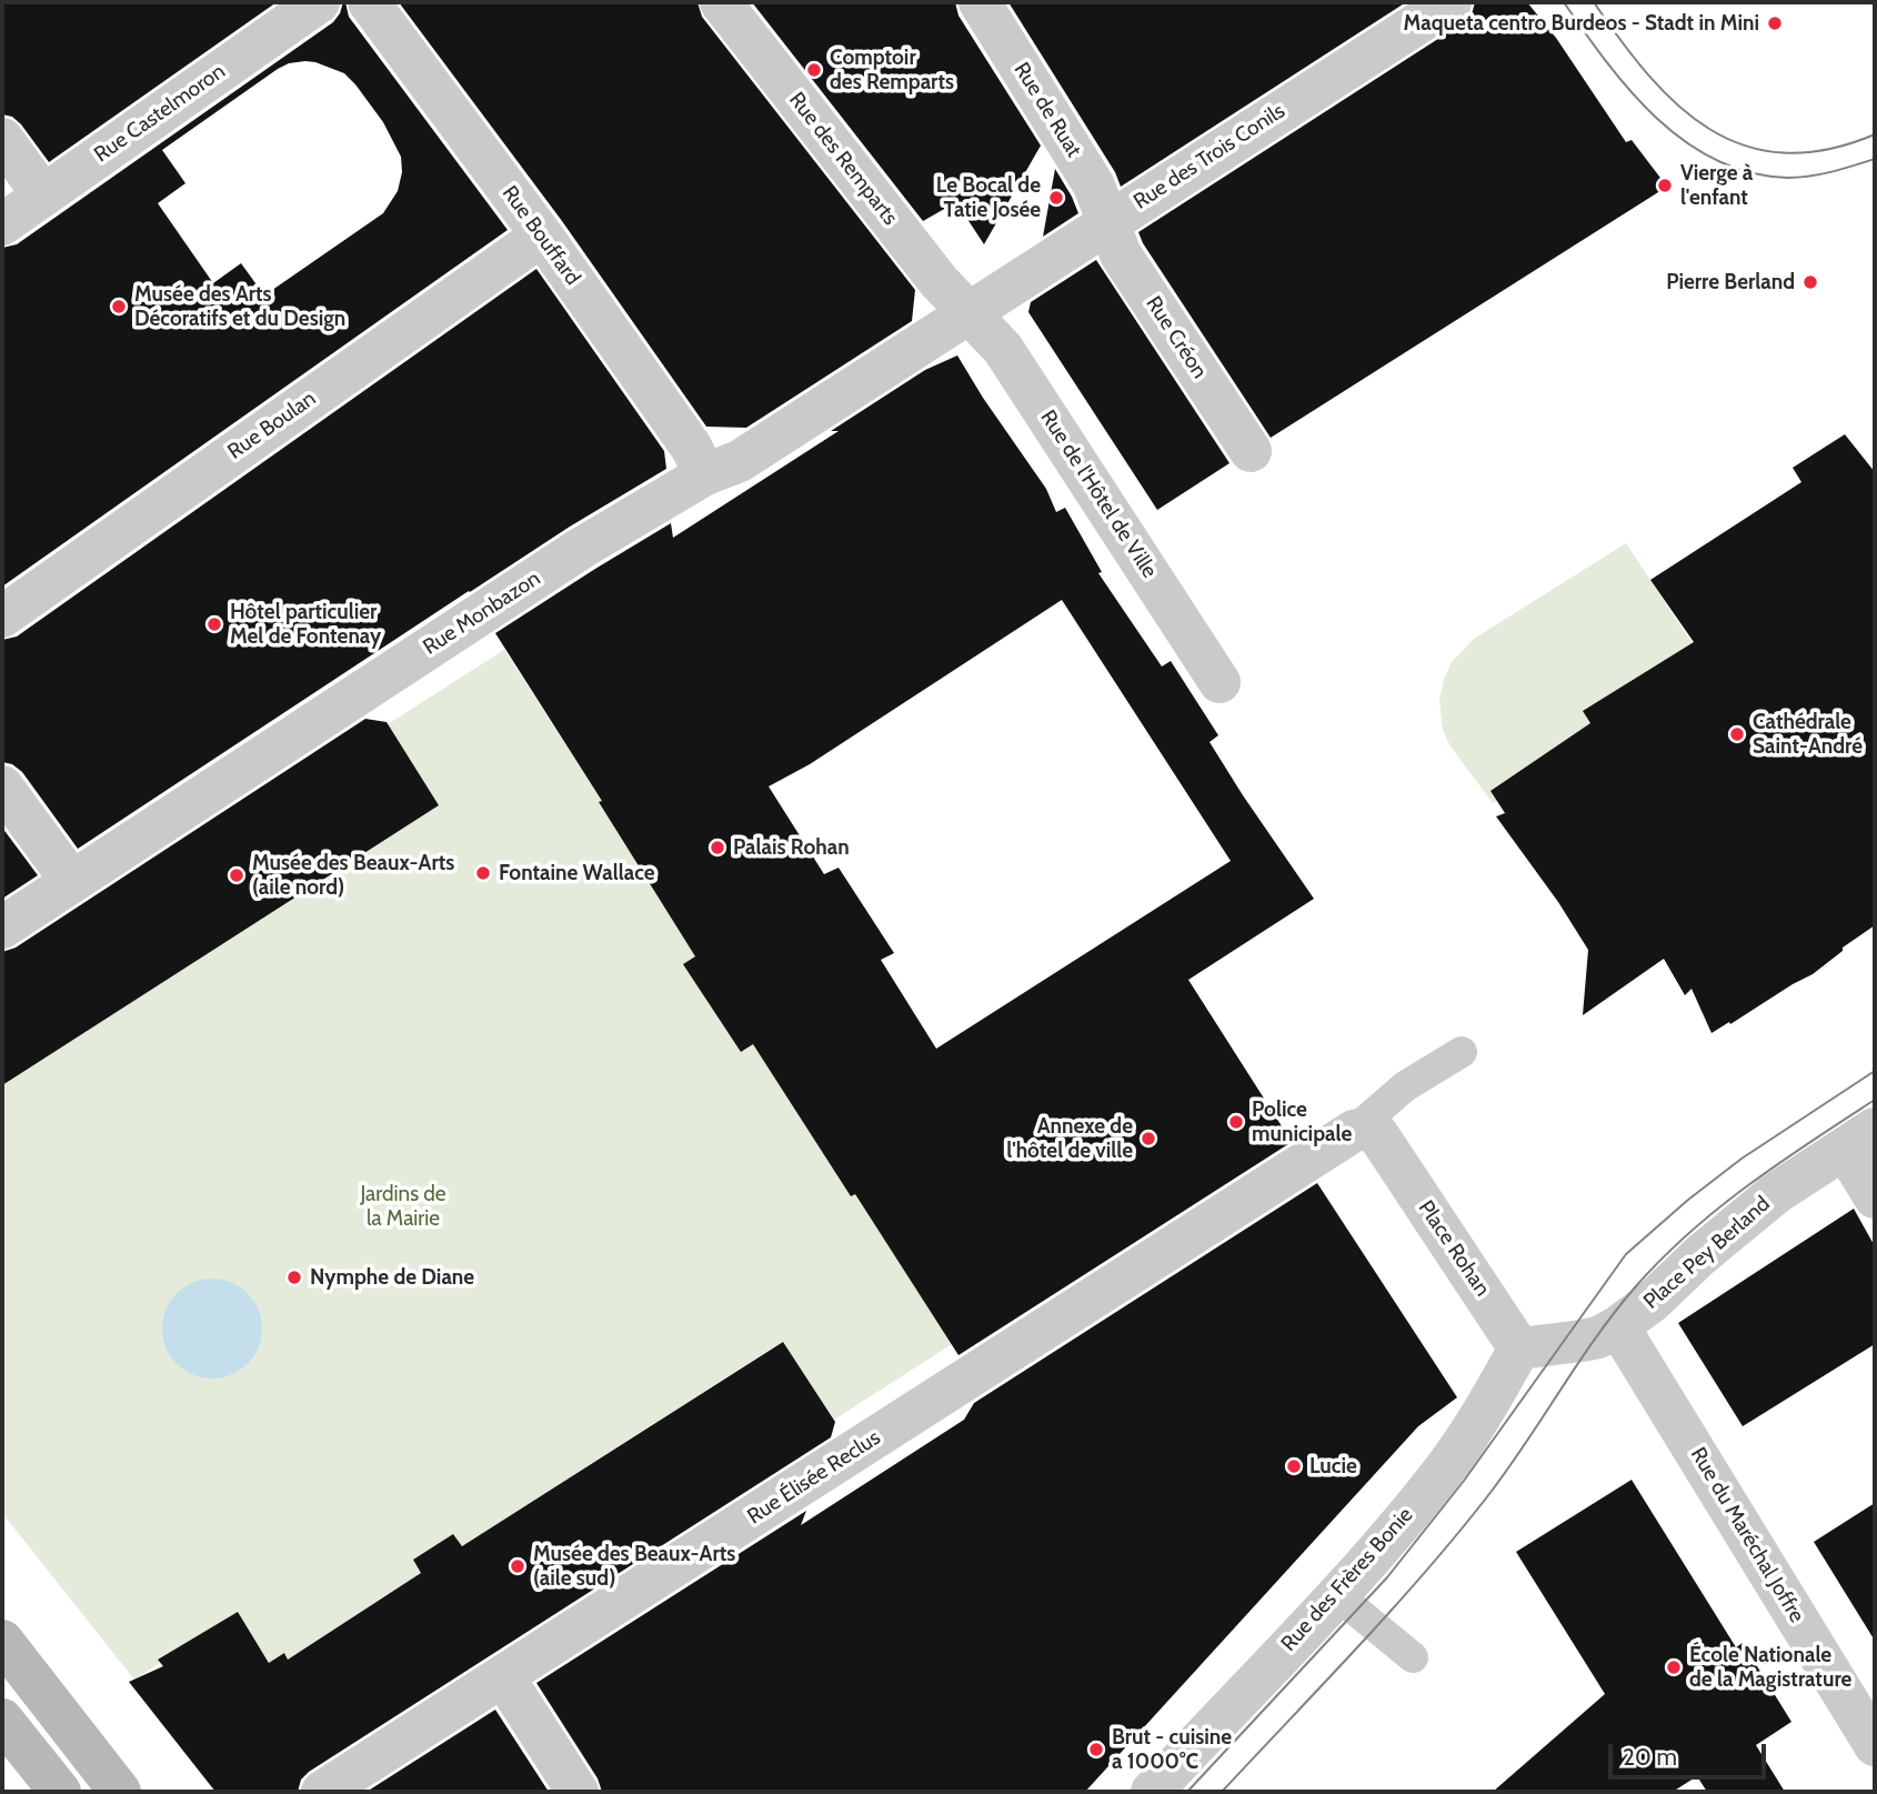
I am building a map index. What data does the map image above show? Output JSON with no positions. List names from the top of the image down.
{
  "streets": {
    "street": [
      "Rue de Ruat",
      "Rue Castelmoron",
      "Rue des Trois Conils",
      "Rue des Remparts",
      "Rue Bouffard",
      "Rue Créon",
      "Rue Boulan",
      "Rue de l'Hôtel de Ville",
      "Rue Monbazon",
      "Place Rohan",
      "Place Pey Berland",
      "Rue Élisée Reclus",
      "Rue du Maréchal Joffre",
      "Rue des Frères Bonie"
    ]
  },
  "crossings": [
    ["Rue de Ruat", "Rue des Trois Conils"],
    ["Rue de Ruat", "Rue Créon"],
    ["Rue des Trois Conils", "Rue des Remparts"],
    ["Rue des Trois Conils", "Rue Créon"],
    ["Rue des Trois Conils", "Rue de l'Hôtel de Ville"],
    ["Rue des Trois Conils", "Rue Monbazon"],
    ["Rue des Remparts", "Rue de l'Hôtel de Ville"],
    ["Rue des Remparts", "Rue Monbazon"],
    ["Rue Bouffard", "Rue Boulan"],
    ["Rue Bouffard", "Rue Monbazon"],
    ["Rue de l'Hôtel de Ville", "Rue Monbazon"],
    ["Place Rohan", "Rue Élisée Reclus"],
    ["Place Rohan", "Rue des Frères Bonie"],
    ["Place Pey Berland", "Rue du Maréchal Joffre"]
  ],
  "parks": ["Jardins de la Mairie"],
  "places": [
    "Maqueta centro Burdeos - Stadt in Mini",
    "Comptoir des Remparts",
    "Vierge à l'enfant",
    "Le Bocal de Tatie Josée",
    "Pierre Berland",
    "Musée des Arts Décoratifs et du Design",
    "Hôtel particulier Mel de Fontenay",
    "Cathédrale Saint-André",
    "Palais Rohan",
    "Fontaine Wallace",
    "Musée des Beaux-Arts (aile nord)",
    "Police municipale",
    "Annexe de l'hôtel de ville",
    "Nymphe de Diane",
    "Lucie",
    "Musée des Beaux-Arts (aile sud)",
    "École Nationale de la Magistrature",
    "Brut - cuisine a 1000°C"
  ],
  "scale_bar": "20 m"
}
